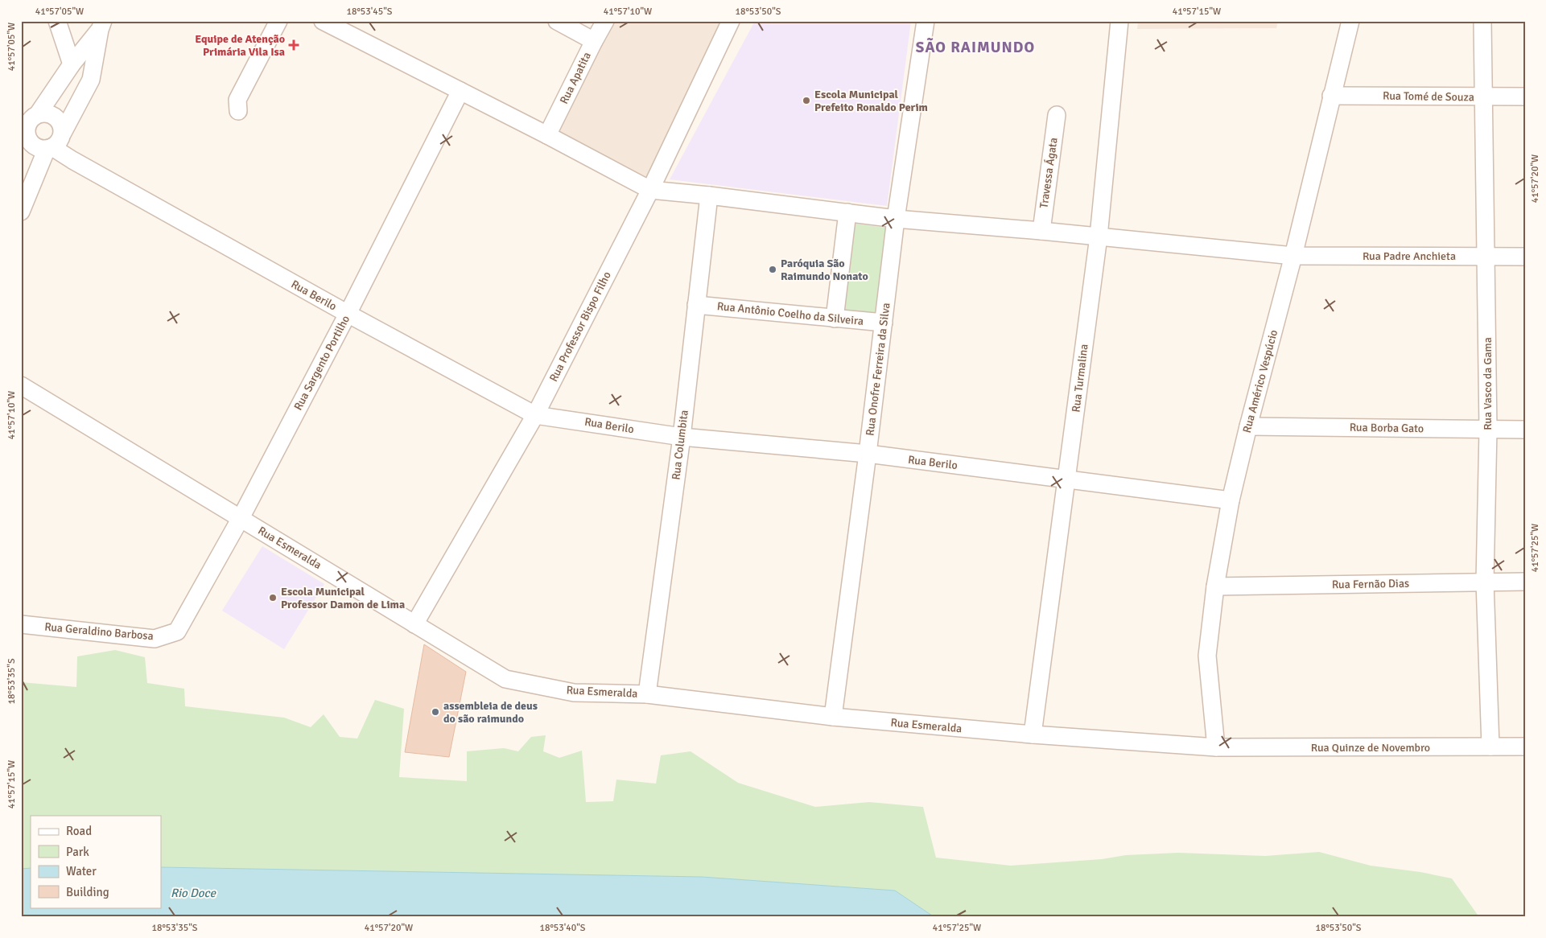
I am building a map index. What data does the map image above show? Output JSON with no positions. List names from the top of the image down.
{
  "streets": {
    "street": [
      "Rua Apatita",
      "Rua Tomé de Souza",
      "Travessa Ágata",
      "Rua Padre Anchieta",
      "Rua Berilo",
      "Rua Antônio Coelho da Silveira",
      "Rua Professor Bispo Filho",
      "Rua Sargento Portilho",
      "Rua Onofre Ferreira da Silva",
      "Rua Turmalina",
      "Rua Américo Vespúcio",
      "Rua Vasco da Gama",
      "Rua Borba Gato",
      "Rua Columbita",
      "Rua Esmeralda",
      "Rua Fernão Dias",
      "Rua Geraldino Barbosa",
      "Rua Quinze de Novembro"
    ]
  },
  "crossings": [
    ["Rua Tomé de Souza", "Rua Américo Vespúcio"],
    ["Rua Tomé de Souza", "Rua Vasco da Gama"],
    ["Travessa Ágata", "Rua Padre Anchieta"],
    ["Rua Padre Anchieta", "Rua Professor Bispo Filho"],
    ["Rua Padre Anchieta", "Rua Onofre Ferreira da Silva"],
    ["Rua Padre Anchieta", "Rua Turmalina"],
    ["Rua Padre Anchieta", "Rua Américo Vespúcio"],
    ["Rua Padre Anchieta", "Rua Vasco da Gama"],
    ["Rua Padre Anchieta", "Rua Columbita"],
    ["Rua Berilo", "Rua Professor Bispo Filho"],
    ["Rua Berilo", "Rua Sargento Portilho"],
    ["Rua Berilo", "Rua Onofre Ferreira da Silva"],
    ["Rua Berilo", "Rua Turmalina"],
    ["Rua Berilo", "Rua Américo Vespúcio"],
    ["Rua Berilo", "Rua Columbita"],
    ["Rua Antônio Coelho da Silveira", "Rua Onofre Ferreira da Silva"],
    ["Rua Antônio Coelho da Silveira", "Rua Columbita"],
    ["Rua Professor Bispo Filho", "Rua Esmeralda"],
    ["Rua Sargento Portilho", "Rua Esmeralda"],
    ["Rua Sargento Portilho", "Rua Geraldino Barbosa"],
    ["Rua Onofre Ferreira da Silva", "Rua Esmeralda"],
    ["Rua Turmalina", "Rua Esmeralda"],
    ["Rua Américo Vespúcio", "Rua Borba Gato"],
    ["Rua Américo Vespúcio", "Rua Esmeralda"],
    ["Rua Américo Vespúcio", "Rua Fernão Dias"],
    ["Rua Américo Vespúcio", "Rua Quinze de Novembro"],
    ["Rua Vasco da Gama", "Rua Borba Gato"],
    ["Rua Vasco da Gama", "Rua Fernão Dias"],
    ["Rua Vasco da Gama", "Rua Quinze de Novembro"],
    ["Rua Columbita", "Rua Esmeralda"],
    ["Rua Esmeralda", "Rua Quinze de Novembro"]
  ],
  "districts": ["SÃO RAIMUNDO"],
  "water": ["Rio Doce"],
  "places": {
    "health": ["Equipe de Atenção Primária Vila Isa"],
    "other": [
      "Escola Municipal Prefeito Ronaldo Perim",
      "Paróquia São Raimundo Nonato",
      "Escola Municipal Professor Damon de Lima",
      "assembleia de deus do são raimundo"
    ]
  },
  "legend": [
    "Road",
    "Park",
    "Water",
    "Building"
  ],
  "coordinates": [
    "41°57'05\"W",
    "18°53'45\"S",
    "41°57'10\"W",
    "18°53'50\"S",
    "41°57'15\"W",
    "41°57'20\"W",
    "41°57'25\"W",
    "18°53'35\"S",
    "18°53'40\"S"
  ]
}
